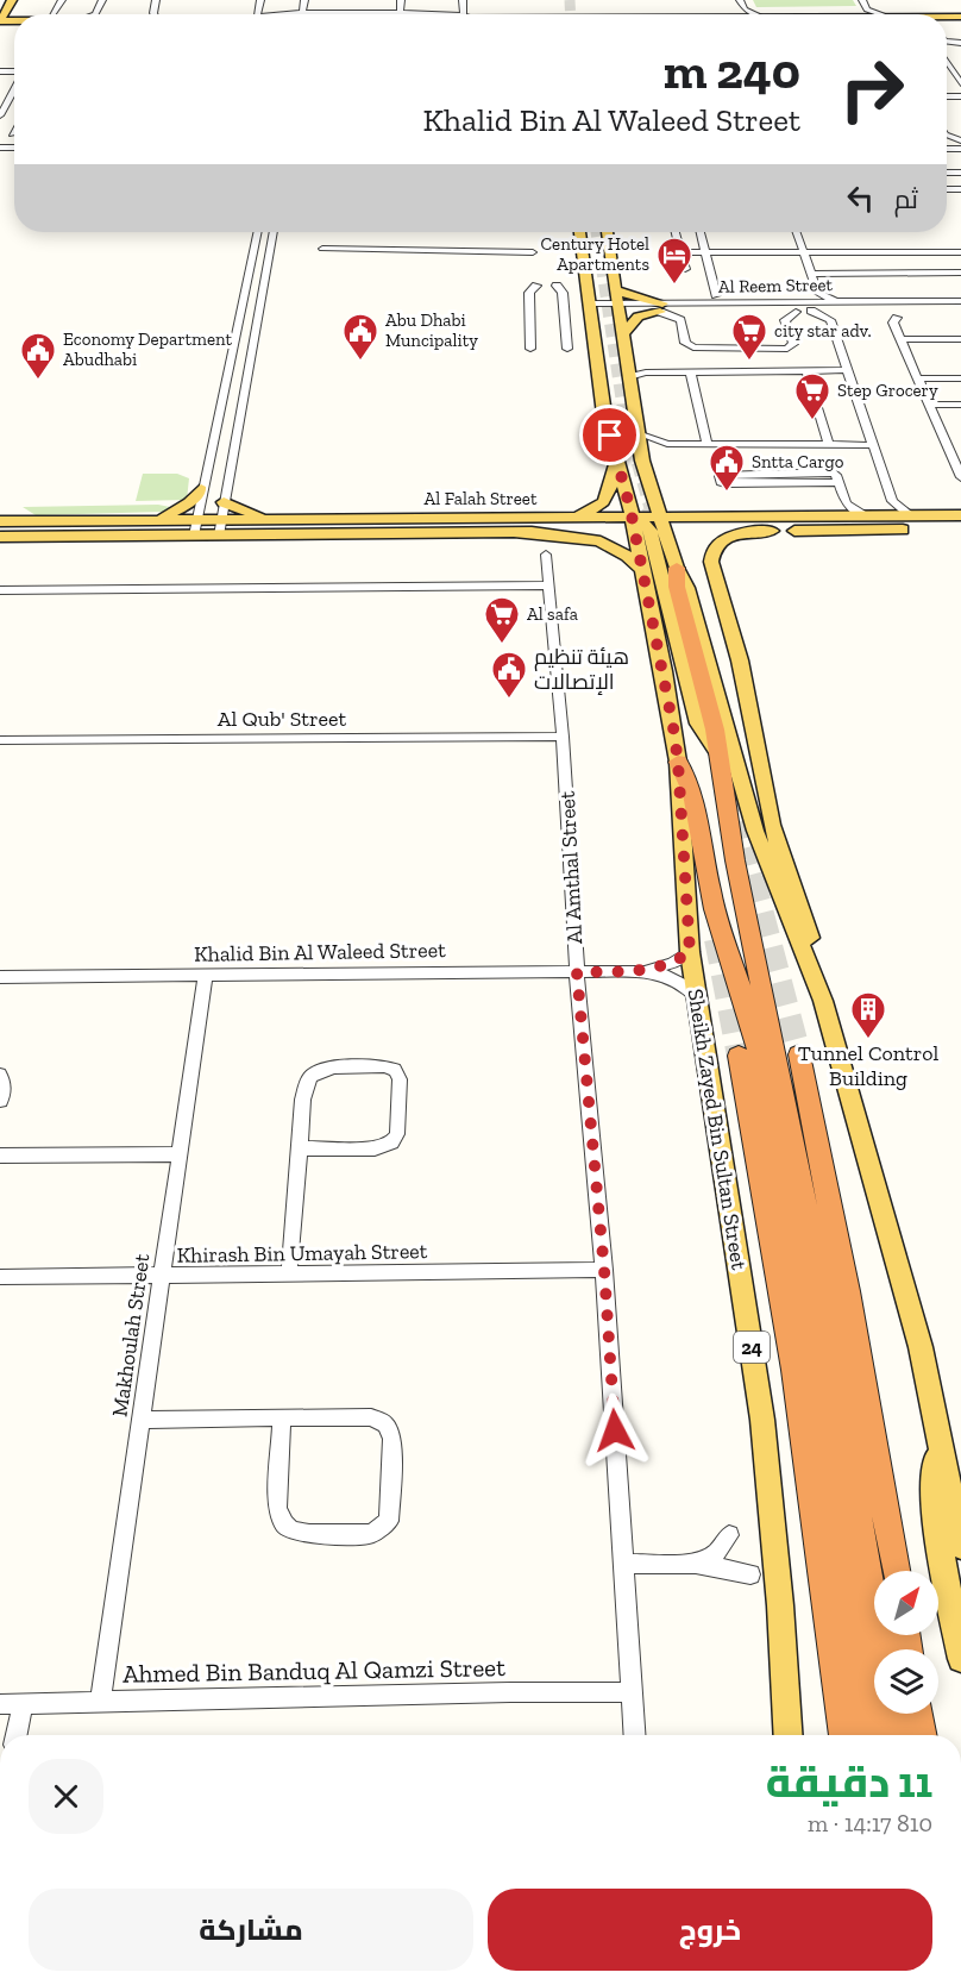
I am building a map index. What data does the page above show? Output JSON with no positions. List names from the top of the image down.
{
  "streets": {
    "highway": ["Sheikh Zayed Bin Sultan Street", "24"],
    "main road": ["Al Falah Street"],
    "street": [
      "Al Reem Street",
      "Al Qub' Street",
      "Al Amthal Street",
      "Khalid Bin Al Waleed Street",
      "Khirash Bin Umayah Street",
      "Makhoulah Street",
      "Ahmed Bin Banduq Al Qamzi Street"
    ]
  },
  "crossings": [
    ["Al Reem Street", "Sheikh Zayed Bin Sultan Street"],
    ["Al Falah Street", "Sheikh Zayed Bin Sultan Street"],
    ["Al Qub' Street", "Al Amthal Street"],
    ["Al Amthal Street", "Khalid Bin Al Waleed Street"],
    ["Al Amthal Street", "Khirash Bin Umayah Street"],
    ["Al Amthal Street", "Ahmed Bin Banduq Al Qamzi Street"],
    ["Khalid Bin Al Waleed Street", "Sheikh Zayed Bin Sultan Street"],
    ["Khalid Bin Al Waleed Street", "Makhoulah Street"],
    ["Khirash Bin Umayah Street", "Makhoulah Street"],
    ["Makhoulah Street", "Ahmed Bin Banduq Al Qamzi Street"]
  ],
  "places": {
    "hotel": ["Century Hotel Apartments"],
    "public building": [
      "Abu Dhabi Muncipality",
      "Economy Department Abudhabi",
      "Sntta Cargo",
      "هيئة تنظيم الإتصالات"
    ],
    "supermarket": ["city star adv.", "Step Grocery", "Al safa"],
    "building": ["Tunnel Control Building"]
  },
  "north": "top right",
  "page": {
    "turn": ["240 m", "Khalid Bin Al Waleed Street"],
    "then": "ثم",
    "heading": ["11 دقيقة", "810 m · 14:17"],
    "buttons": ["خروج", "مشاركة"]
  }
}
